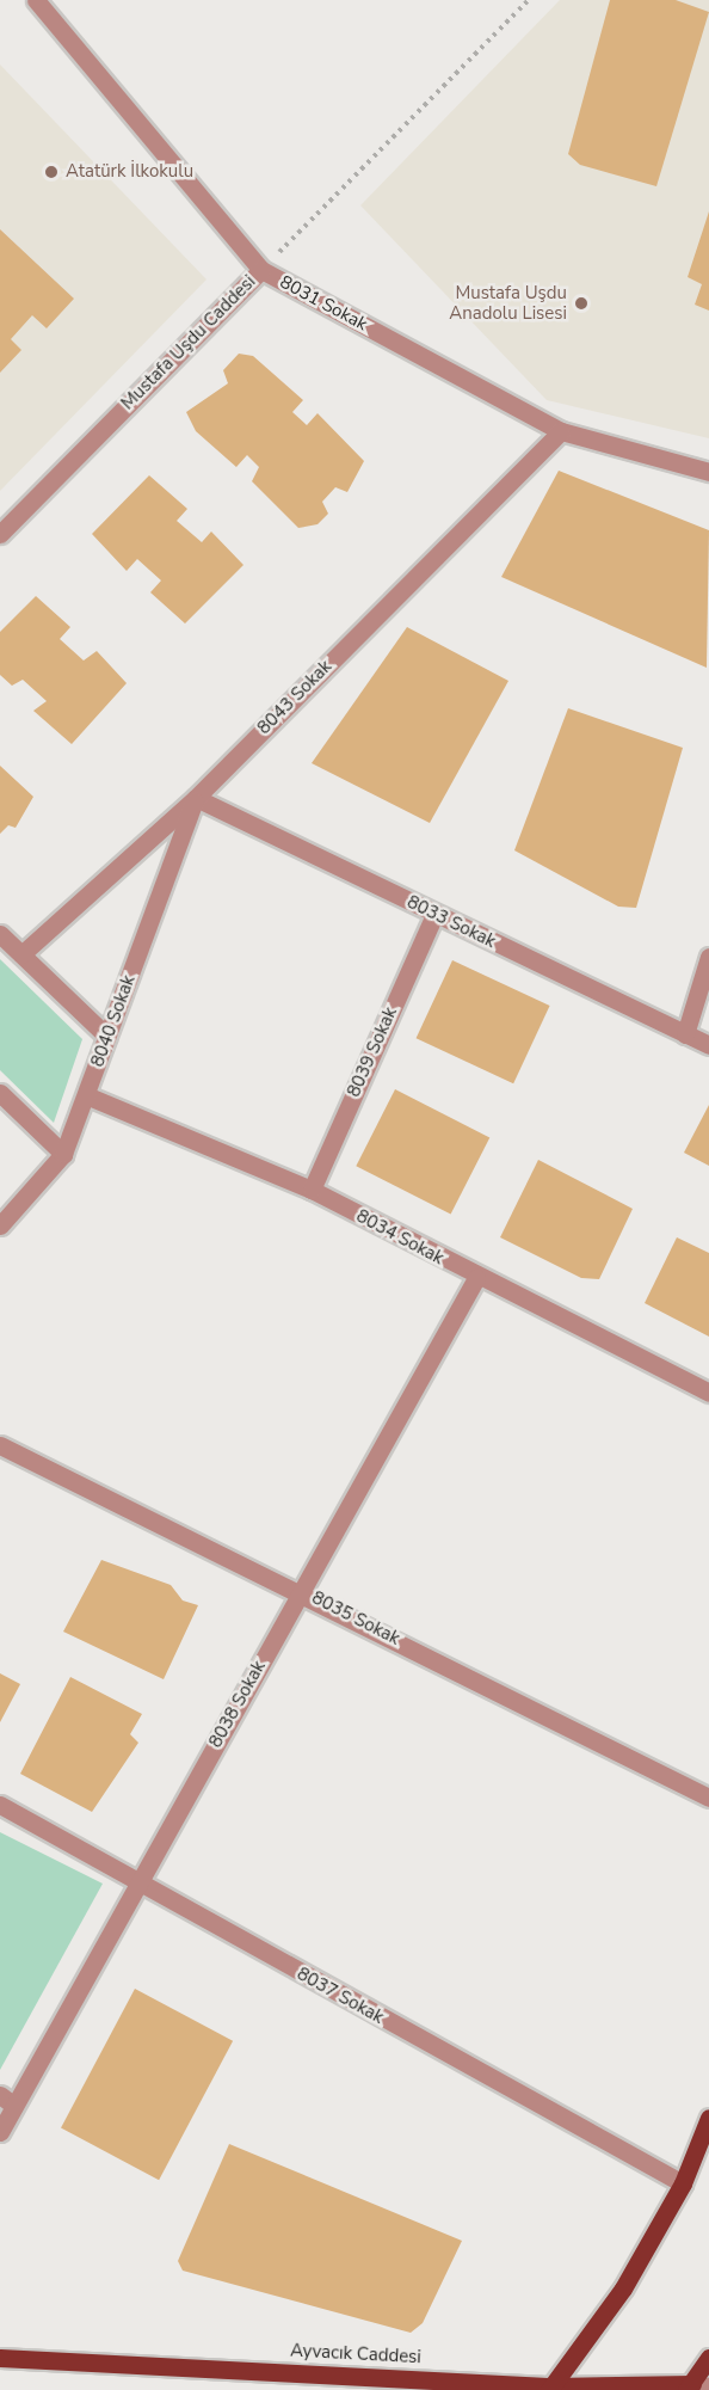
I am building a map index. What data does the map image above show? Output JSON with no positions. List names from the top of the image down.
{
  "streets": {
    "main road": ["Ayvacık Caddesi"],
    "street": [
      "8031 Sokak",
      "Mustafa Uşdu Caddesi",
      "8043 Sokak",
      "8033 Sokak",
      "8040 Sokak",
      "8039 Sokak",
      "8034 Sokak",
      "8035 Sokak",
      "8038 Sokak",
      "8037 Sokak"
    ]
  },
  "crossings": [
    ["8031 Sokak", "Mustafa Uşdu Caddesi"],
    ["8031 Sokak", "8043 Sokak"],
    ["8043 Sokak", "8033 Sokak"],
    ["8043 Sokak", "8040 Sokak"],
    ["8033 Sokak", "8040 Sokak"],
    ["8033 Sokak", "8039 Sokak"],
    ["8040 Sokak", "8034 Sokak"],
    ["8039 Sokak", "8034 Sokak"],
    ["8034 Sokak", "8038 Sokak"],
    ["8035 Sokak", "8038 Sokak"],
    ["8038 Sokak", "8037 Sokak"]
  ],
  "places": ["Atatürk İlkokulu", "Mustafa Uşdu Anadolu Lisesi"]
}
